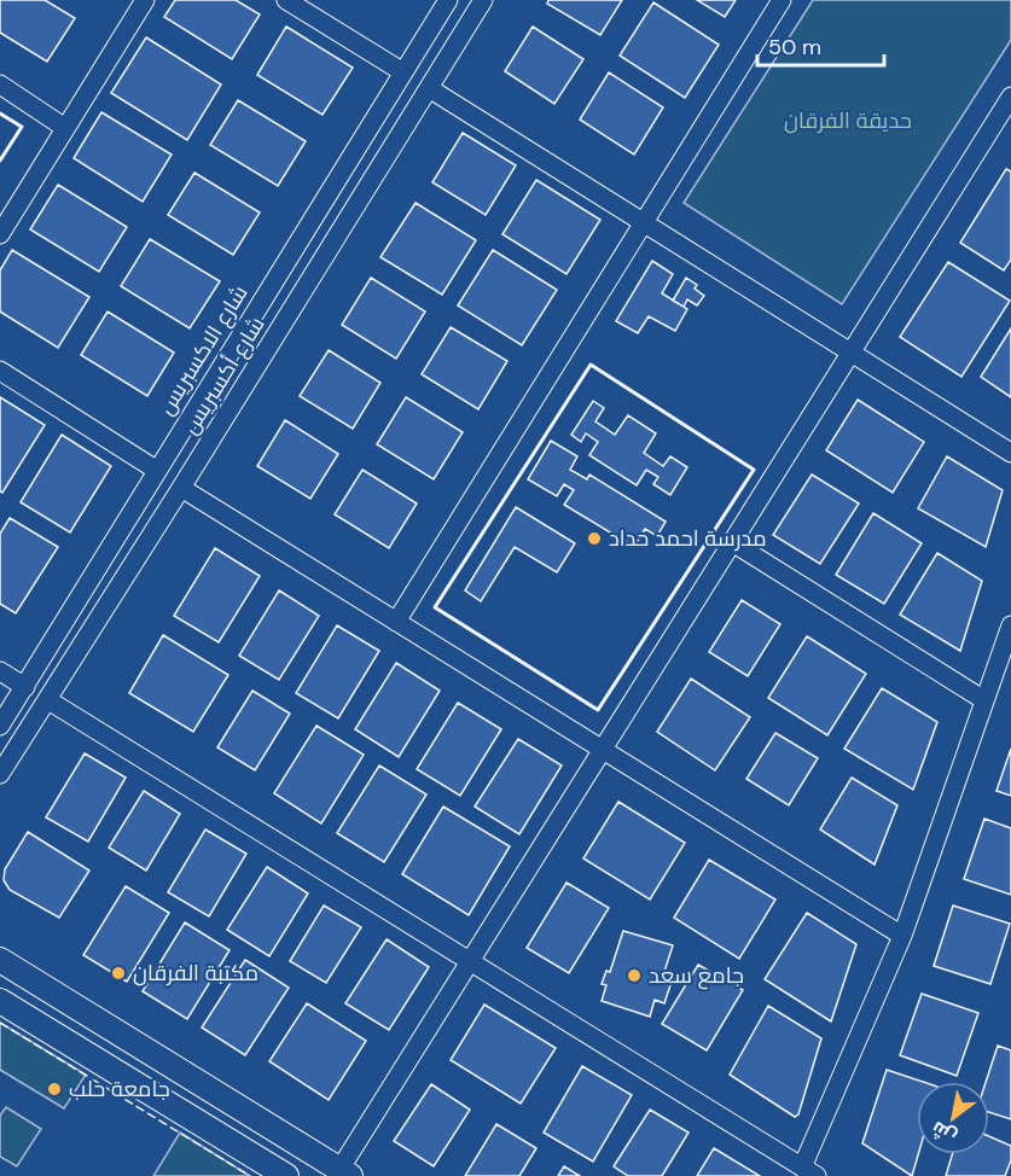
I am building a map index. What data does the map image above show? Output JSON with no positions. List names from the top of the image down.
{
  "streets": {
    "street": ["شارع الاكسبريس", "شارع أكسبريس"]
  },
  "parks": ["حديقة الفرقان"],
  "places": [
    "مدرسة احمد حداد",
    "مكتبة الفرقان",
    "جامع سعد",
    "جامعة حلب"
  ],
  "scale_bar": "50 m",
  "north": "bottom left"
}
